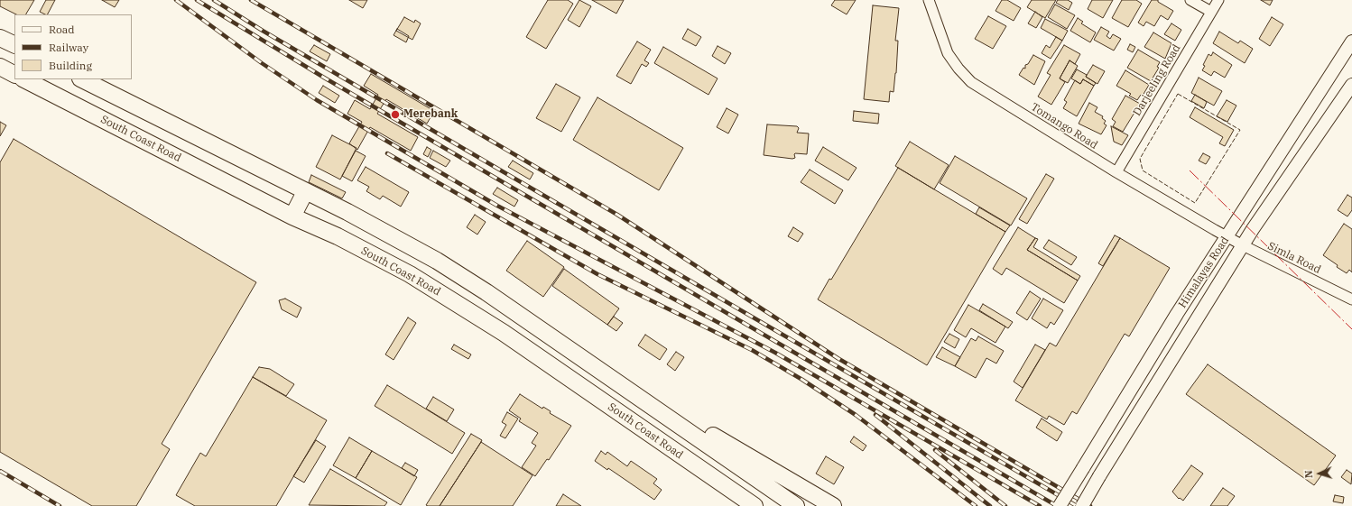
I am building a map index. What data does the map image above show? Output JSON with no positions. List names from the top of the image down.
{
  "streets": {
    "main road": ["South Coast Road"],
    "street": [
      "Darjeeling Road",
      "Tomango Road",
      "Simla Road",
      "Himalayas Road"
    ]
  },
  "crossings": [
    ["Darjeeling Road", "Tomango Road"],
    ["Tomango Road", "Simla Road"],
    ["Tomango Road", "Himalayas Road"],
    ["Simla Road", "Himalayas Road"]
  ],
  "places": ["Merebank"],
  "legend": ["Road", "Railway", "Building"],
  "north": "left"
}
